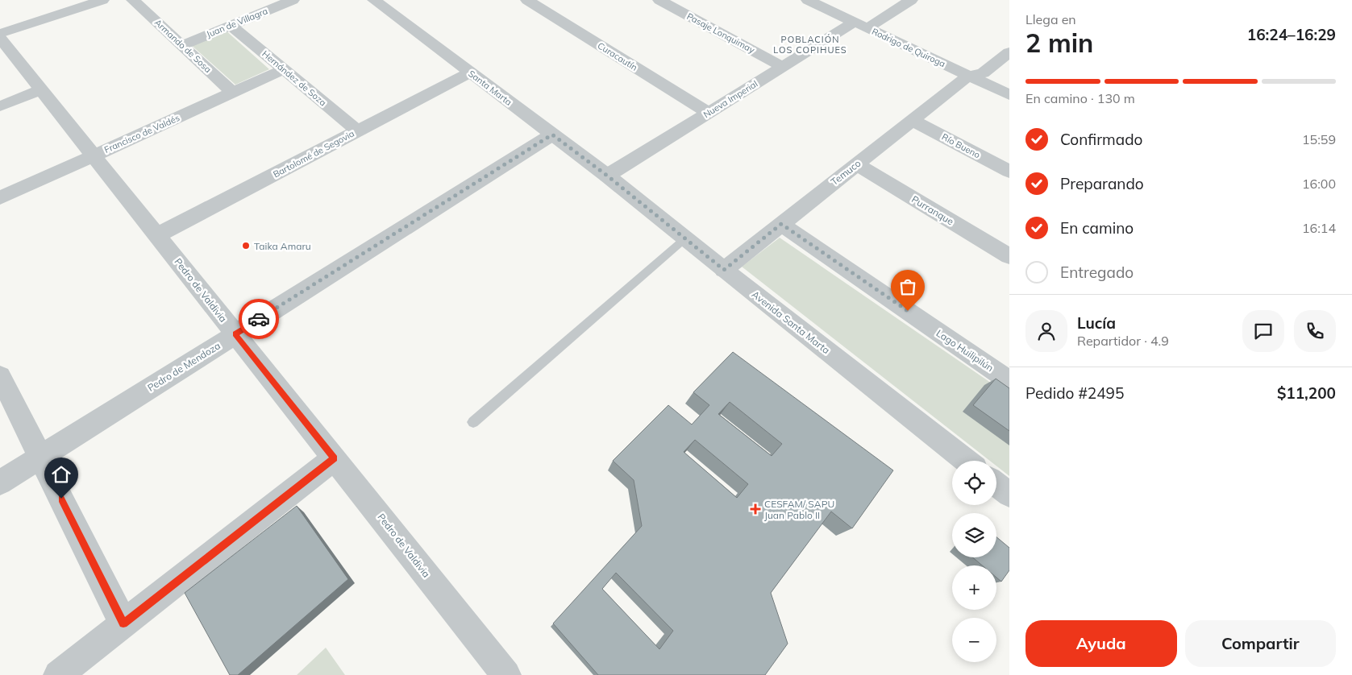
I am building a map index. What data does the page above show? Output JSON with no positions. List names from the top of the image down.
{
  "streets": {
    "street": [
      "Juan de Villagra",
      "Pasaje Lonquimay",
      "Armando de Sosa",
      "Rodrigo de Quiroga",
      "Curacautín",
      "Hernández de Soza",
      "Santa Marta",
      "Nueva Imperial",
      "Francisco de Valdés",
      "Río Bueno",
      "Bartolomé de Segovia",
      "Temuco",
      "Purranque",
      "Pedro de Valdivia",
      "Avenida Santa Marta",
      "Lago Huilipilún",
      "Pedro de Mendoza"
    ]
  },
  "crossings": [
    ["Juan de Villagra", "Armando de Sosa"],
    ["Juan de Villagra", "Hernández de Soza"],
    ["Pasaje Lonquimay", "Nueva Imperial"],
    ["Armando de Sosa", "Francisco de Valdés"],
    ["Rodrigo de Quiroga", "Nueva Imperial"],
    ["Rodrigo de Quiroga", "Temuco"],
    ["Curacautín", "Nueva Imperial"],
    ["Hernández de Soza", "Francisco de Valdés"],
    ["Hernández de Soza", "Bartolomé de Segovia"],
    ["Santa Marta", "Nueva Imperial"],
    ["Santa Marta", "Bartolomé de Segovia"],
    ["Santa Marta", "Avenida Santa Marta"],
    ["Santa Marta", "Pedro de Mendoza"],
    ["Nueva Imperial", "Avenida Santa Marta"],
    ["Francisco de Valdés", "Pedro de Valdivia"],
    ["Río Bueno", "Temuco"],
    ["Bartolomé de Segovia", "Pedro de Valdivia"],
    ["Temuco", "Purranque"],
    ["Temuco", "Avenida Santa Marta"],
    ["Temuco", "Lago Huilipilún"],
    ["Pedro de Valdivia", "Pedro de Mendoza"]
  ],
  "districts": ["POBLACIÓN LOS COPIHUES"],
  "places": {
    "other": ["Taika Amaru"],
    "health": ["CESFAM/ SAPU Juan Pablo II"]
  },
  "page": {
    "heading": ["2 min", "Llega en", "16:24–16:29"],
    "panel": [
      "Lucía",
      "Repartidor · 4.9",
      "Pedido #2495",
      "$11,200"
    ],
    "bar": "En camino · 130 m",
    "list": [
      ["Confirmado", "15:59"],
      ["Preparando", "16:00"],
      ["En camino", "16:14"],
      "Entregado"
    ],
    "map_buttons": ["+", "−"],
    "buttons": ["Ayuda", "Compartir"]
  }
}
